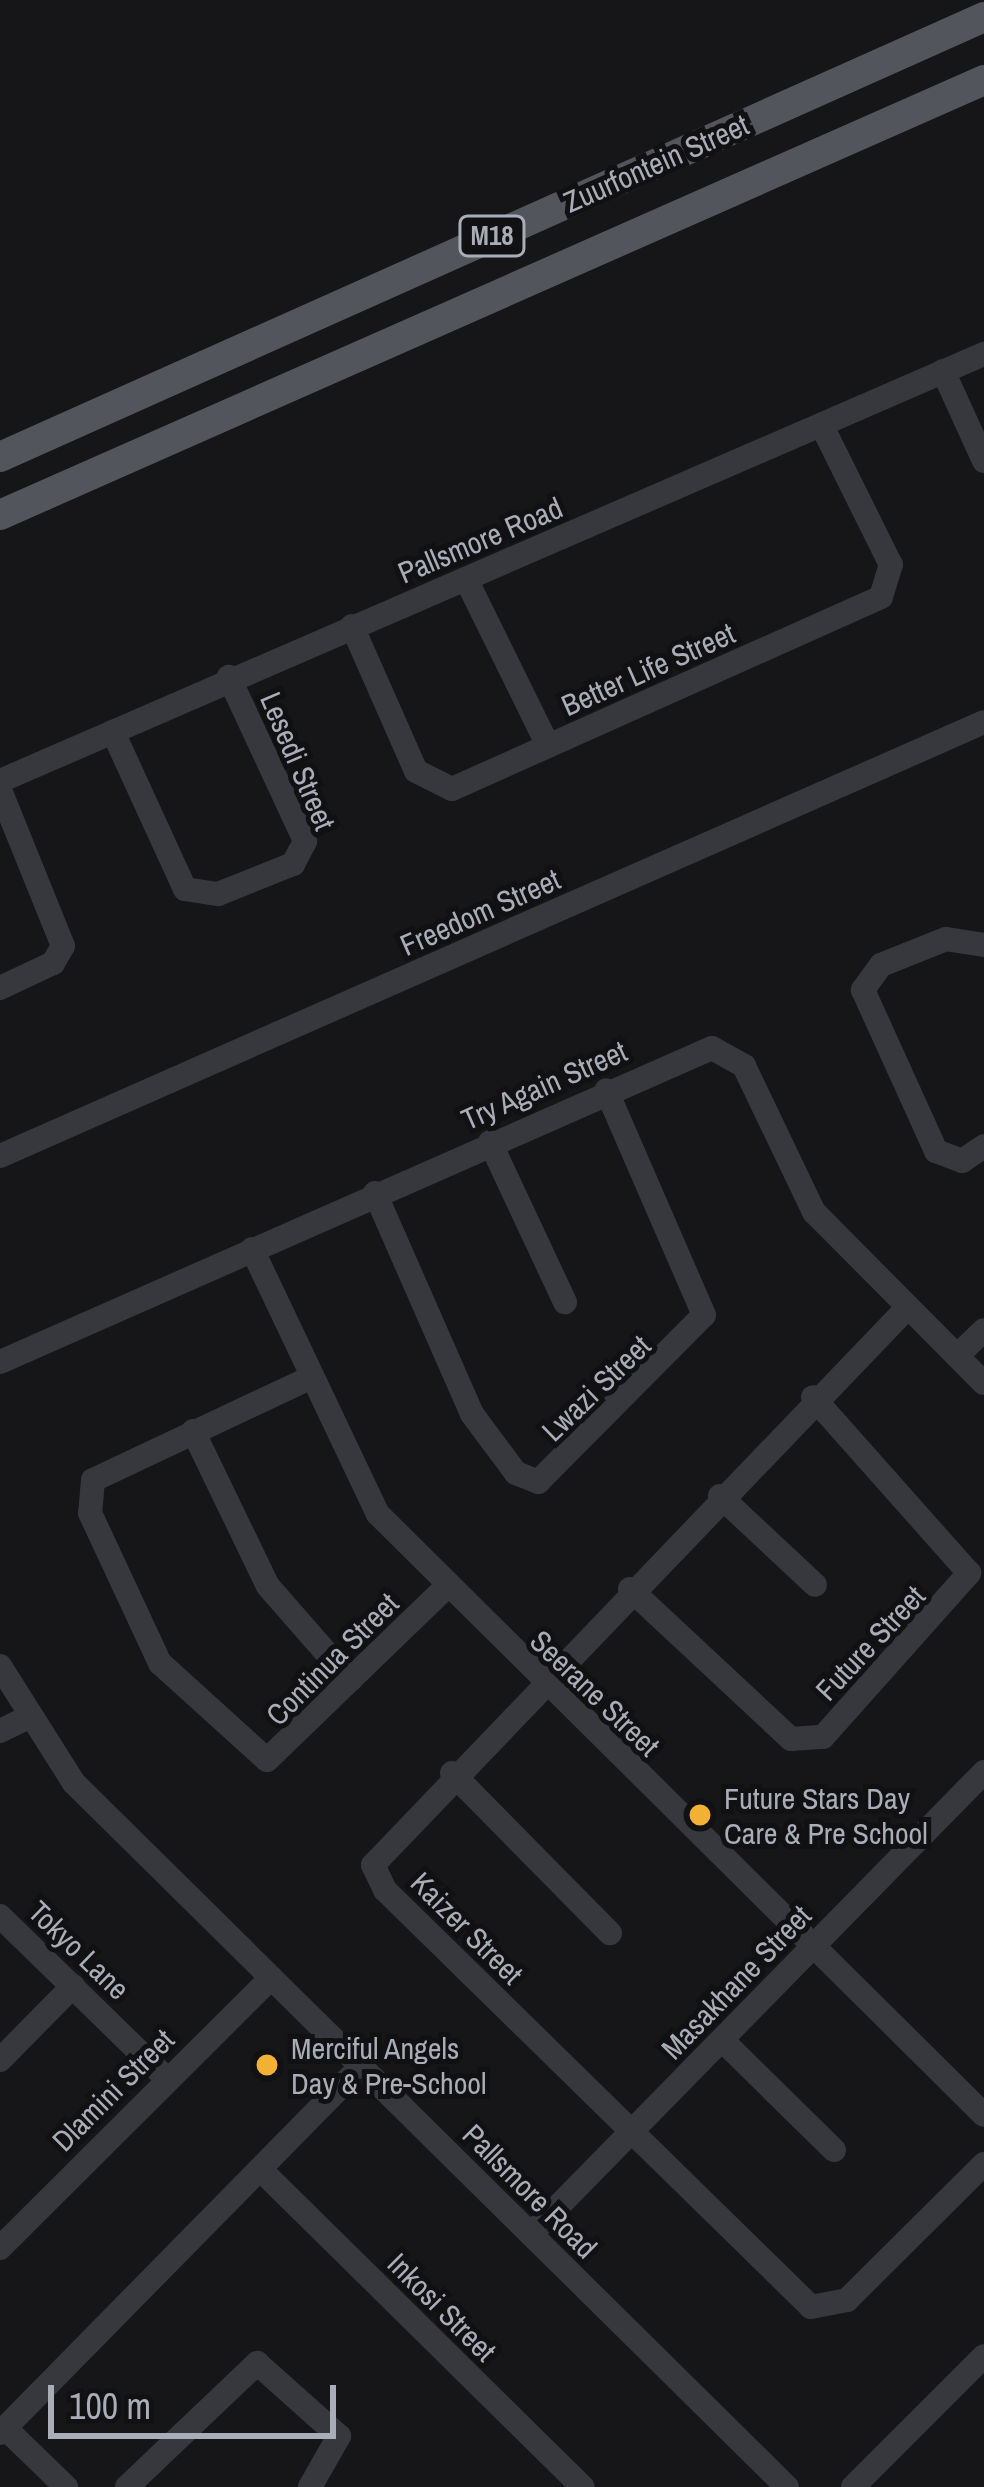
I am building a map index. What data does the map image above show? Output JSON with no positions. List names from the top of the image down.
{
  "streets": {
    "main road": ["Zuurfontein Street", "M18"],
    "street": [
      "Pallsmore Road",
      "Better Life Street",
      "Lesedi Street",
      "Freedom Street",
      "Try Again Street",
      "Lwazi Street",
      "Future Street",
      "Continua Street",
      "Seerane Street",
      "Kaizer Street",
      "Tokyo Lane",
      "Masakhane Street",
      "Dlamini Street",
      "Inkosi Street"
    ]
  },
  "crossings": [
    ["Pallsmore Road", "Better Life Street"],
    ["Pallsmore Road", "Lesedi Street"],
    ["Pallsmore Road", "Masakhane Street"],
    ["Pallsmore Road", "Dlamini Street"],
    ["Try Again Street", "Lwazi Street"],
    ["Try Again Street", "Seerane Street"],
    ["Try Again Street", "Kaizer Street"],
    ["Future Street", "Kaizer Street"],
    ["Continua Street", "Seerane Street"],
    ["Seerane Street", "Kaizer Street"],
    ["Seerane Street", "Masakhane Street"],
    ["Kaizer Street", "Masakhane Street"],
    ["Tokyo Lane", "Dlamini Street"]
  ],
  "places": ["Future Stars Day Care & Pre School", "Merciful Angels Day & Pre-School"],
  "scale_bar": "100 m"
}
